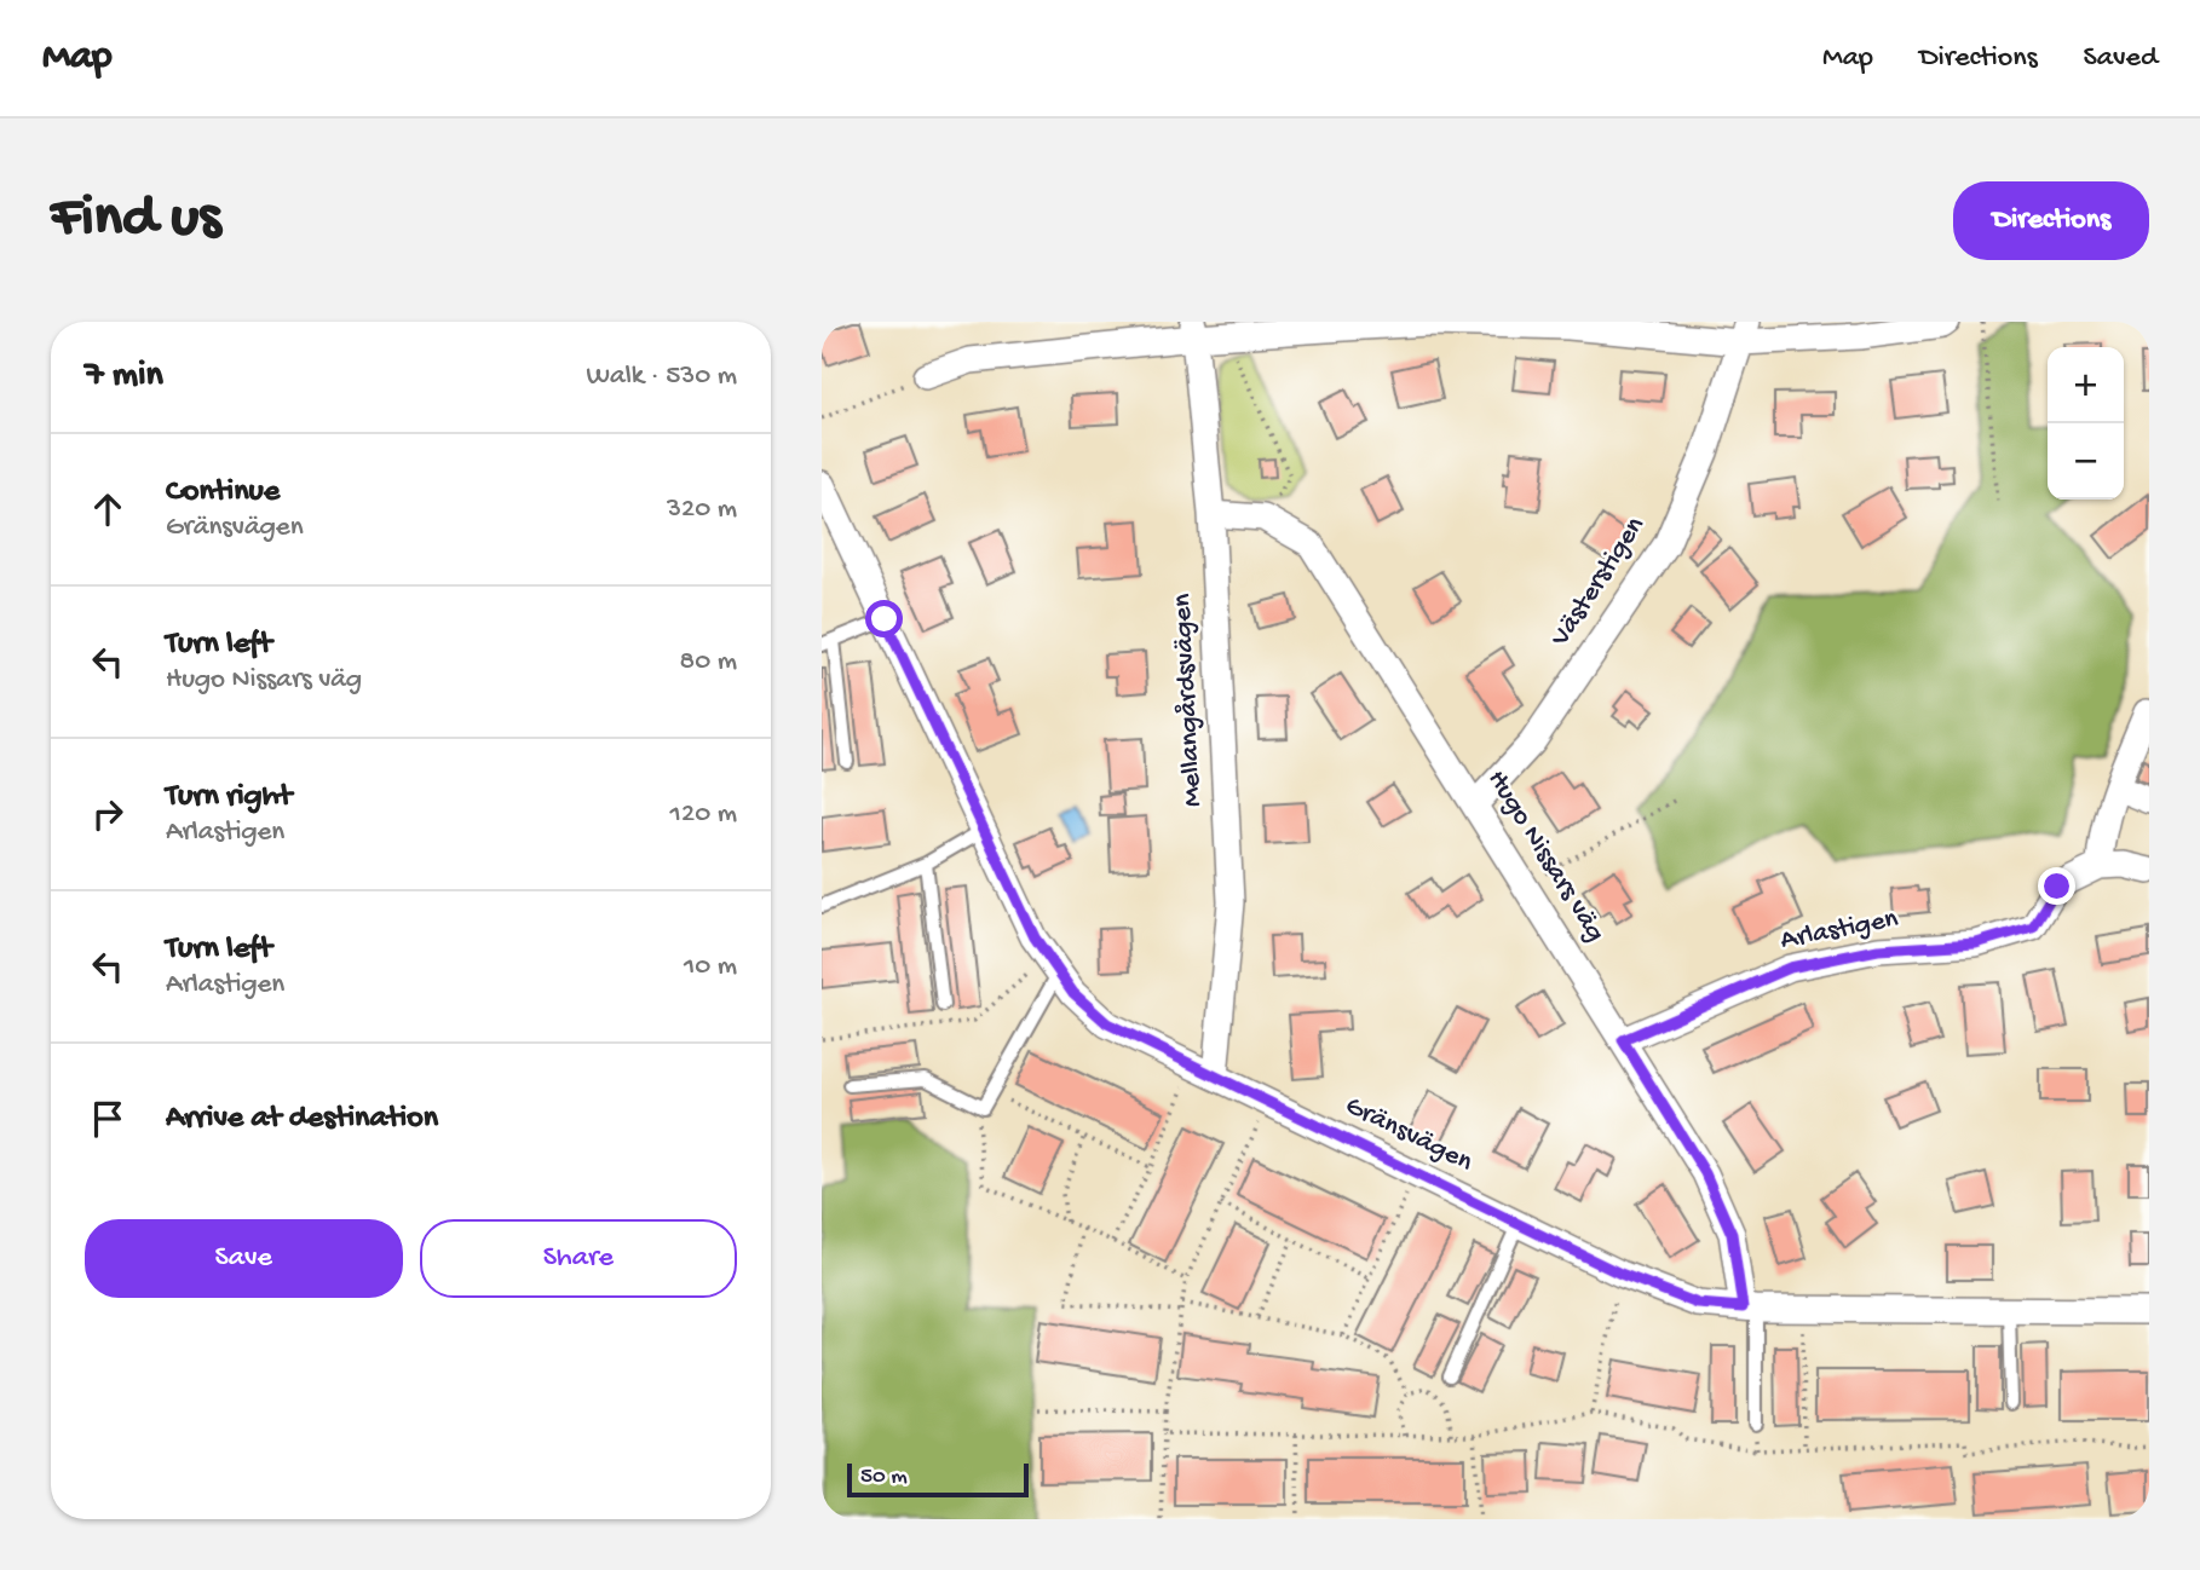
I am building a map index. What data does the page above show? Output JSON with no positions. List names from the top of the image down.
{
  "streets": {
    "street": [
      "Västerstigen",
      "Mellangårdsvägen",
      "Hugo Nissars väg",
      "Arlastigen",
      "Gränsvägen"
    ]
  },
  "crossings": [
    ["Västerstigen", "Hugo Nissars väg"],
    ["Mellangårdsvägen", "Hugo Nissars väg"],
    ["Mellangårdsvägen", "Gränsvägen"],
    ["Hugo Nissars väg", "Arlastigen"],
    ["Hugo Nissars väg", "Gränsvägen"]
  ],
  "scale_bar": "50 m",
  "page": {
    "header": "Map",
    "nav": ["Map", "Directions", "Saved"],
    "buttons": [
      "Directions",
      ["Save", "Share"]
    ],
    "title": "Find us",
    "heading": ["7 min", "Walk · 530 m"],
    "map_buttons": ["+", "−"],
    "list": [
      ["Continue", "Gränsvägen", "320 m"],
      ["Turn left", "Hugo Nissars väg", "80 m"],
      ["Turn right", "Arlastigen", "120 m"],
      ["Turn left", "Arlastigen", "10 m"],
      "Arrive at destination"
    ],
    "scale": "50 m"
  }
}
